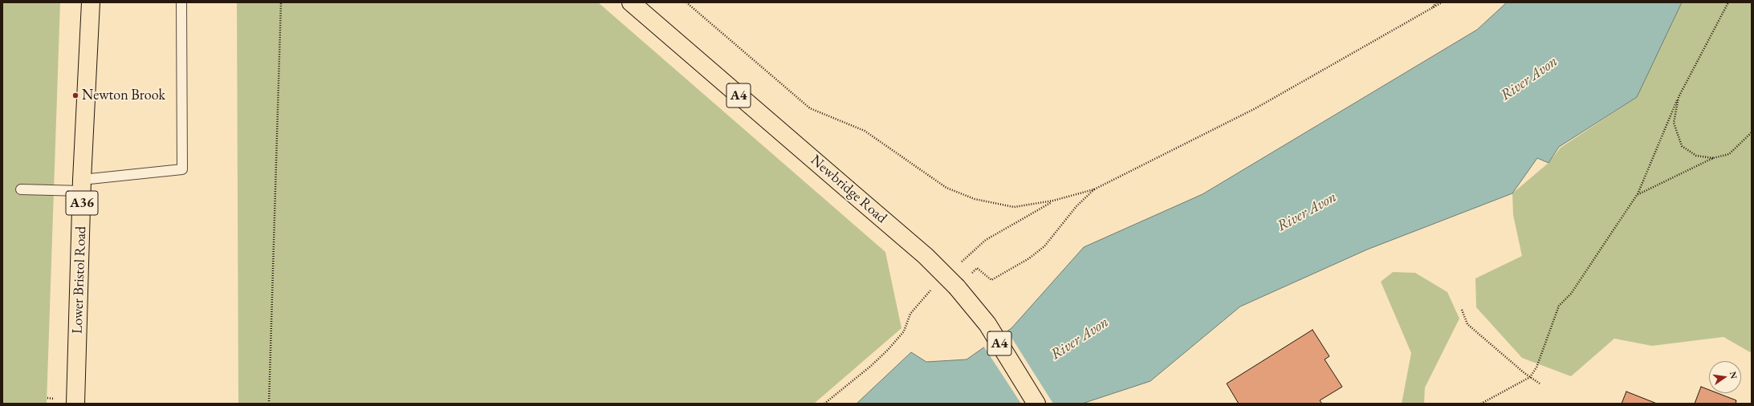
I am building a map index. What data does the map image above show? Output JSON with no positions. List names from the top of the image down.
{
  "streets": {
    "main road": [
      "A4",
      "Newbridge Road",
      "A36",
      "Lower Bristol Road"
    ]
  },
  "water": ["River Avon"],
  "places": ["Newton Brook"],
  "north": "right"
}
